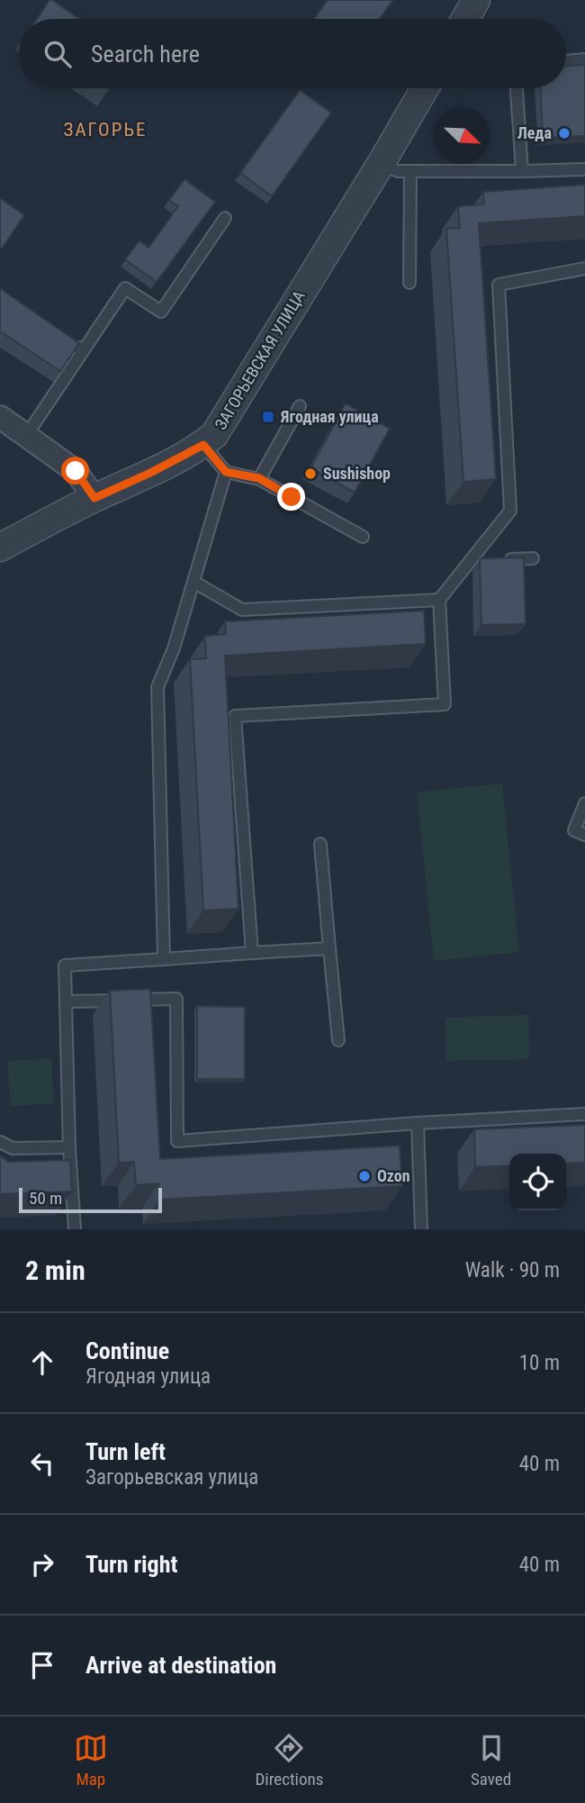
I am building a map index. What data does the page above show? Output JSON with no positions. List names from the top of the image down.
{
  "streets": {
    "street": ["ЗАГОРЬЕВСКАЯ УЛИЦА"]
  },
  "districts": ["ЗАГОРЬЕ"],
  "places": {
    "other": ["Леда", "Sushishop", "Ozon"],
    "transit": ["Ягодная улица"]
  },
  "scale_bar": "50 m",
  "north": "bottom right",
  "page": {
    "search": "Search here",
    "scale": "50 m",
    "heading": ["2 min", "Walk · 90 m"],
    "list": [
      ["Continue", "Ягодная улица", "10 m"],
      ["Turn left", "Загорьевская улица", "40 m"],
      ["Turn right", "40 m"],
      "Arrive at destination"
    ],
    "nav": ["Map", "Directions", "Saved"]
  }
}
